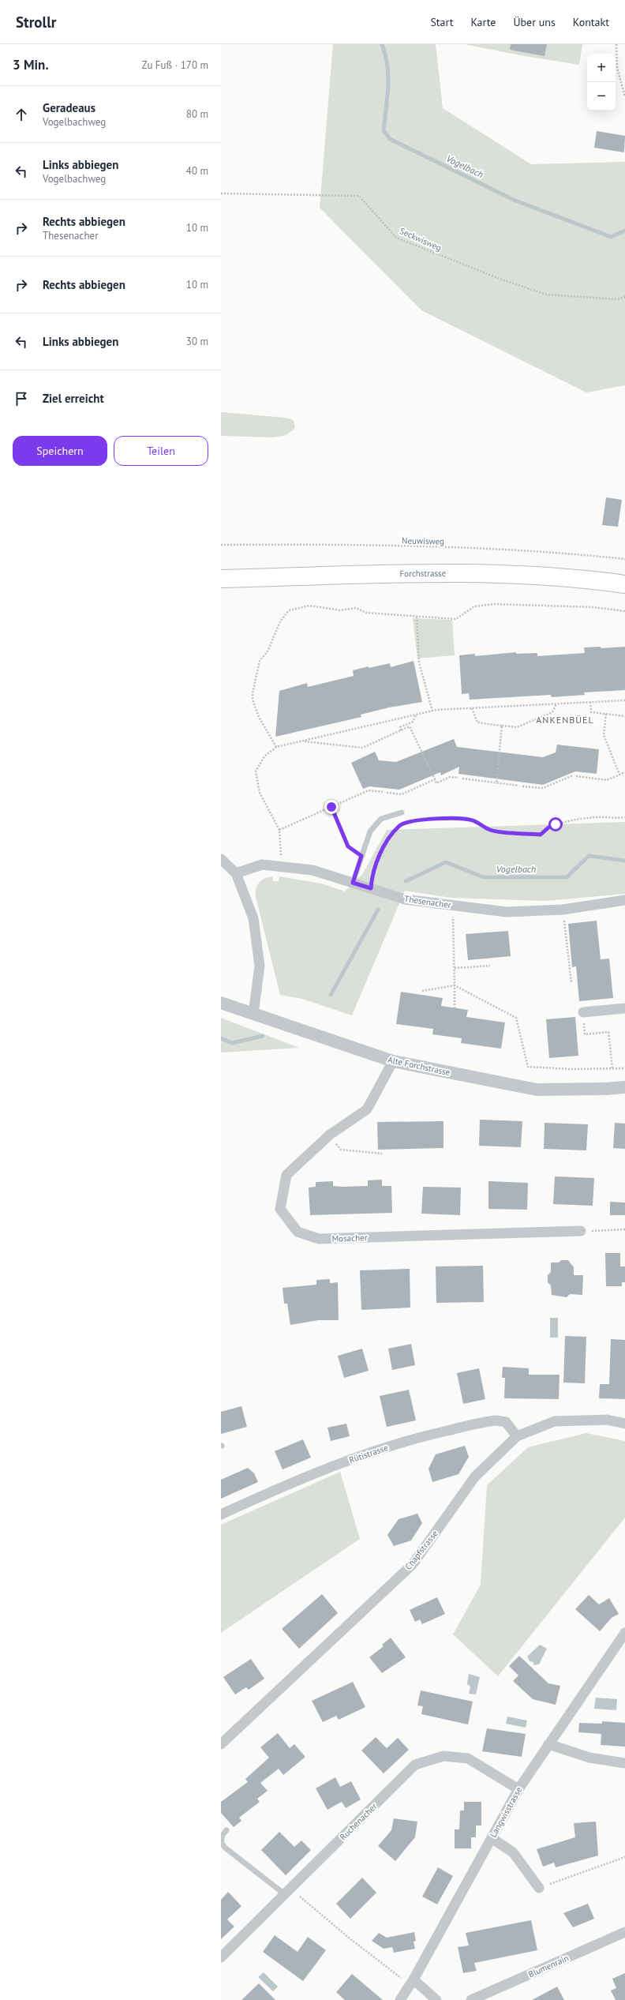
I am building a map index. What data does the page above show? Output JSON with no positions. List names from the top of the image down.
{
  "streets": {
    "highway": ["Forchstrasse"],
    "street": [
      "Thesenacher",
      "Alte Forchstrasse",
      "Mosacher",
      "Rütistrasse",
      "Chapfstrasse",
      "Langwisstrasse",
      "Ruchenacher",
      "Blumenrain"
    ],
    "path": ["Seckwisweg", "Neuwisweg"]
  },
  "crossings": [
    ["Alte Forchstrasse", "Mosacher"],
    ["Rütistrasse", "Chapfstrasse"],
    ["Langwisstrasse", "Ruchenacher"]
  ],
  "districts": ["ANKENBÜEL"],
  "water": ["Vogelbach"],
  "page": {
    "header": "Strollr",
    "nav": [
      "Start",
      "Karte",
      "Über uns",
      "Kontakt"
    ],
    "heading": ["3 Min.", "Zu Fuß · 170 m"],
    "map_buttons": ["+", "−"],
    "list": [
      ["Geradeaus", "Vogelbachweg", "80 m"],
      ["Links abbiegen", "Vogelbachweg", "40 m"],
      ["Rechts abbiegen", "Thesenacher", "10 m"],
      ["Rechts abbiegen", "10 m"],
      ["Links abbiegen", "30 m"],
      "Ziel erreicht"
    ],
    "buttons": ["Speichern", "Teilen"]
  }
}
